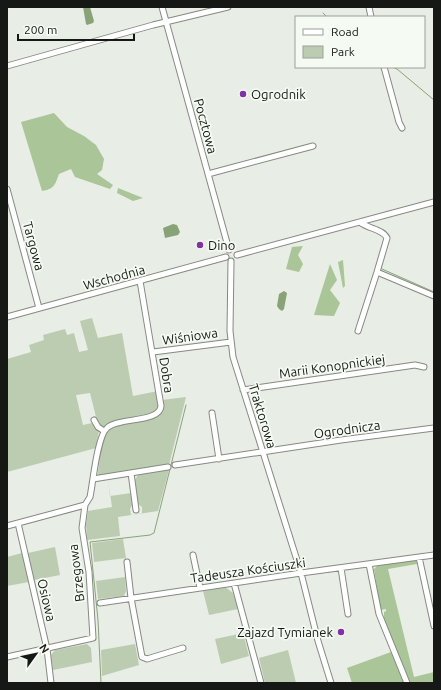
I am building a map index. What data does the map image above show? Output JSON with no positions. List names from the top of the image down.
{
  "streets": {
    "street": [
      "Pocztowa",
      "Targowa",
      "Wschodnia",
      "Wiśniowa",
      "Marii Konopnickiej",
      "Dobra",
      "Traktorowa",
      "Ogrodnicza",
      "Tadeusza Kościuszki",
      "Brzegowa",
      "Osiowa"
    ]
  },
  "crossings": [
    ["Pocztowa", "Wschodnia"],
    ["Pocztowa", "Traktorowa"],
    ["Targowa", "Wschodnia"],
    ["Wschodnia", "Dobra"],
    ["Wschodnia", "Traktorowa"],
    ["Wiśniowa", "Dobra"],
    ["Wiśniowa", "Traktorowa"],
    ["Marii Konopnickiej", "Traktorowa"],
    ["Traktorowa", "Ogrodnicza"],
    ["Traktorowa", "Tadeusza Kościuszki"],
    ["Brzegowa", "Osiowa"]
  ],
  "places": ["Ogrodnik", "Dino", "Zajazd Tymianek"],
  "legend": ["Road", "Park"],
  "scale_bar": "200 m",
  "north": "top right"
}
